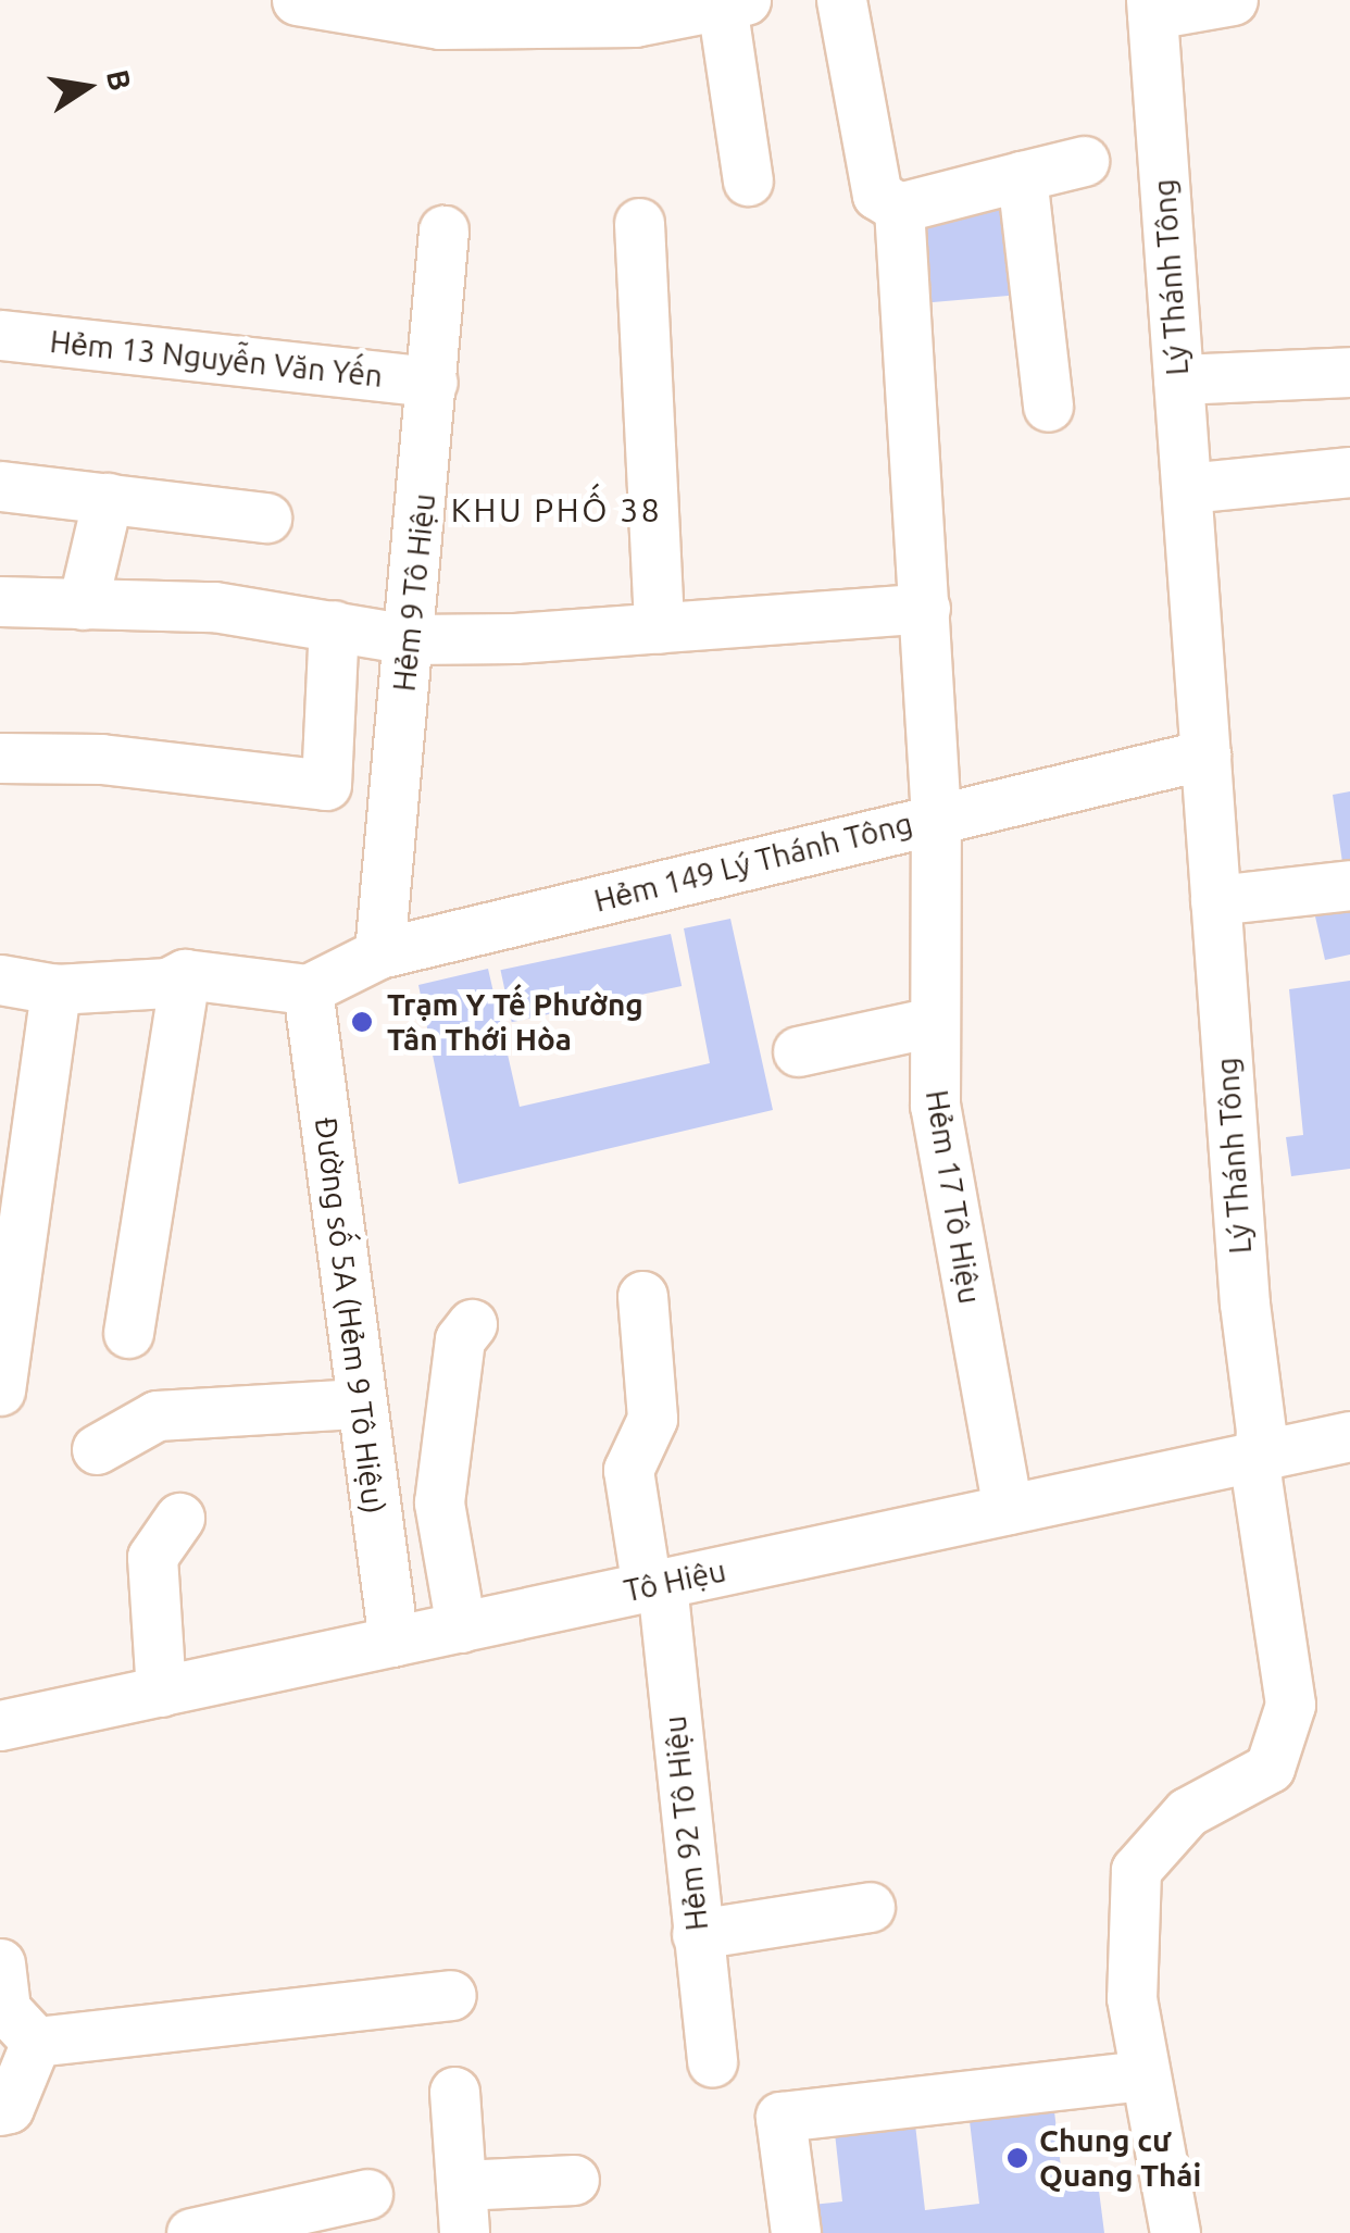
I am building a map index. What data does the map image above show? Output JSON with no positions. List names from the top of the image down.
{
  "streets": {
    "street": [
      "Lý Thánh Tông",
      "Hẻm 13 Nguyễn Văn Yến",
      "Hẻm 9 Tô Hiệu",
      "Hẻm 149 Lý Thánh Tông",
      "Hẻm 17 Tô Hiệu",
      "Đường số 5A (Hẻm 9 Tô Hiệu)",
      "Tô Hiệu",
      "Hẻm 92 Tô Hiệu"
    ]
  },
  "crossings": [
    ["Lý Thánh Tông", "Hẻm 149 Lý Thánh Tông"],
    ["Lý Thánh Tông", "Tô Hiệu"],
    ["Hẻm 13 Nguyễn Văn Yến", "Hẻm 9 Tô Hiệu"],
    ["Hẻm 9 Tô Hiệu", "Hẻm 149 Lý Thánh Tông"],
    ["Hẻm 149 Lý Thánh Tông", "Hẻm 17 Tô Hiệu"],
    ["Hẻm 149 Lý Thánh Tông", "Đường số 5A (Hẻm 9 Tô Hiệu)"],
    ["Hẻm 17 Tô Hiệu", "Tô Hiệu"],
    ["Đường số 5A (Hẻm 9 Tô Hiệu)", "Tô Hiệu"],
    ["Tô Hiệu", "Hẻm 92 Tô Hiệu"]
  ],
  "districts": ["KHU PHỐ 38"],
  "places": ["Trạm Y Tế Phường Tân Thới Hòa", "Chung cư Quang Thái"],
  "north": "right"
}
